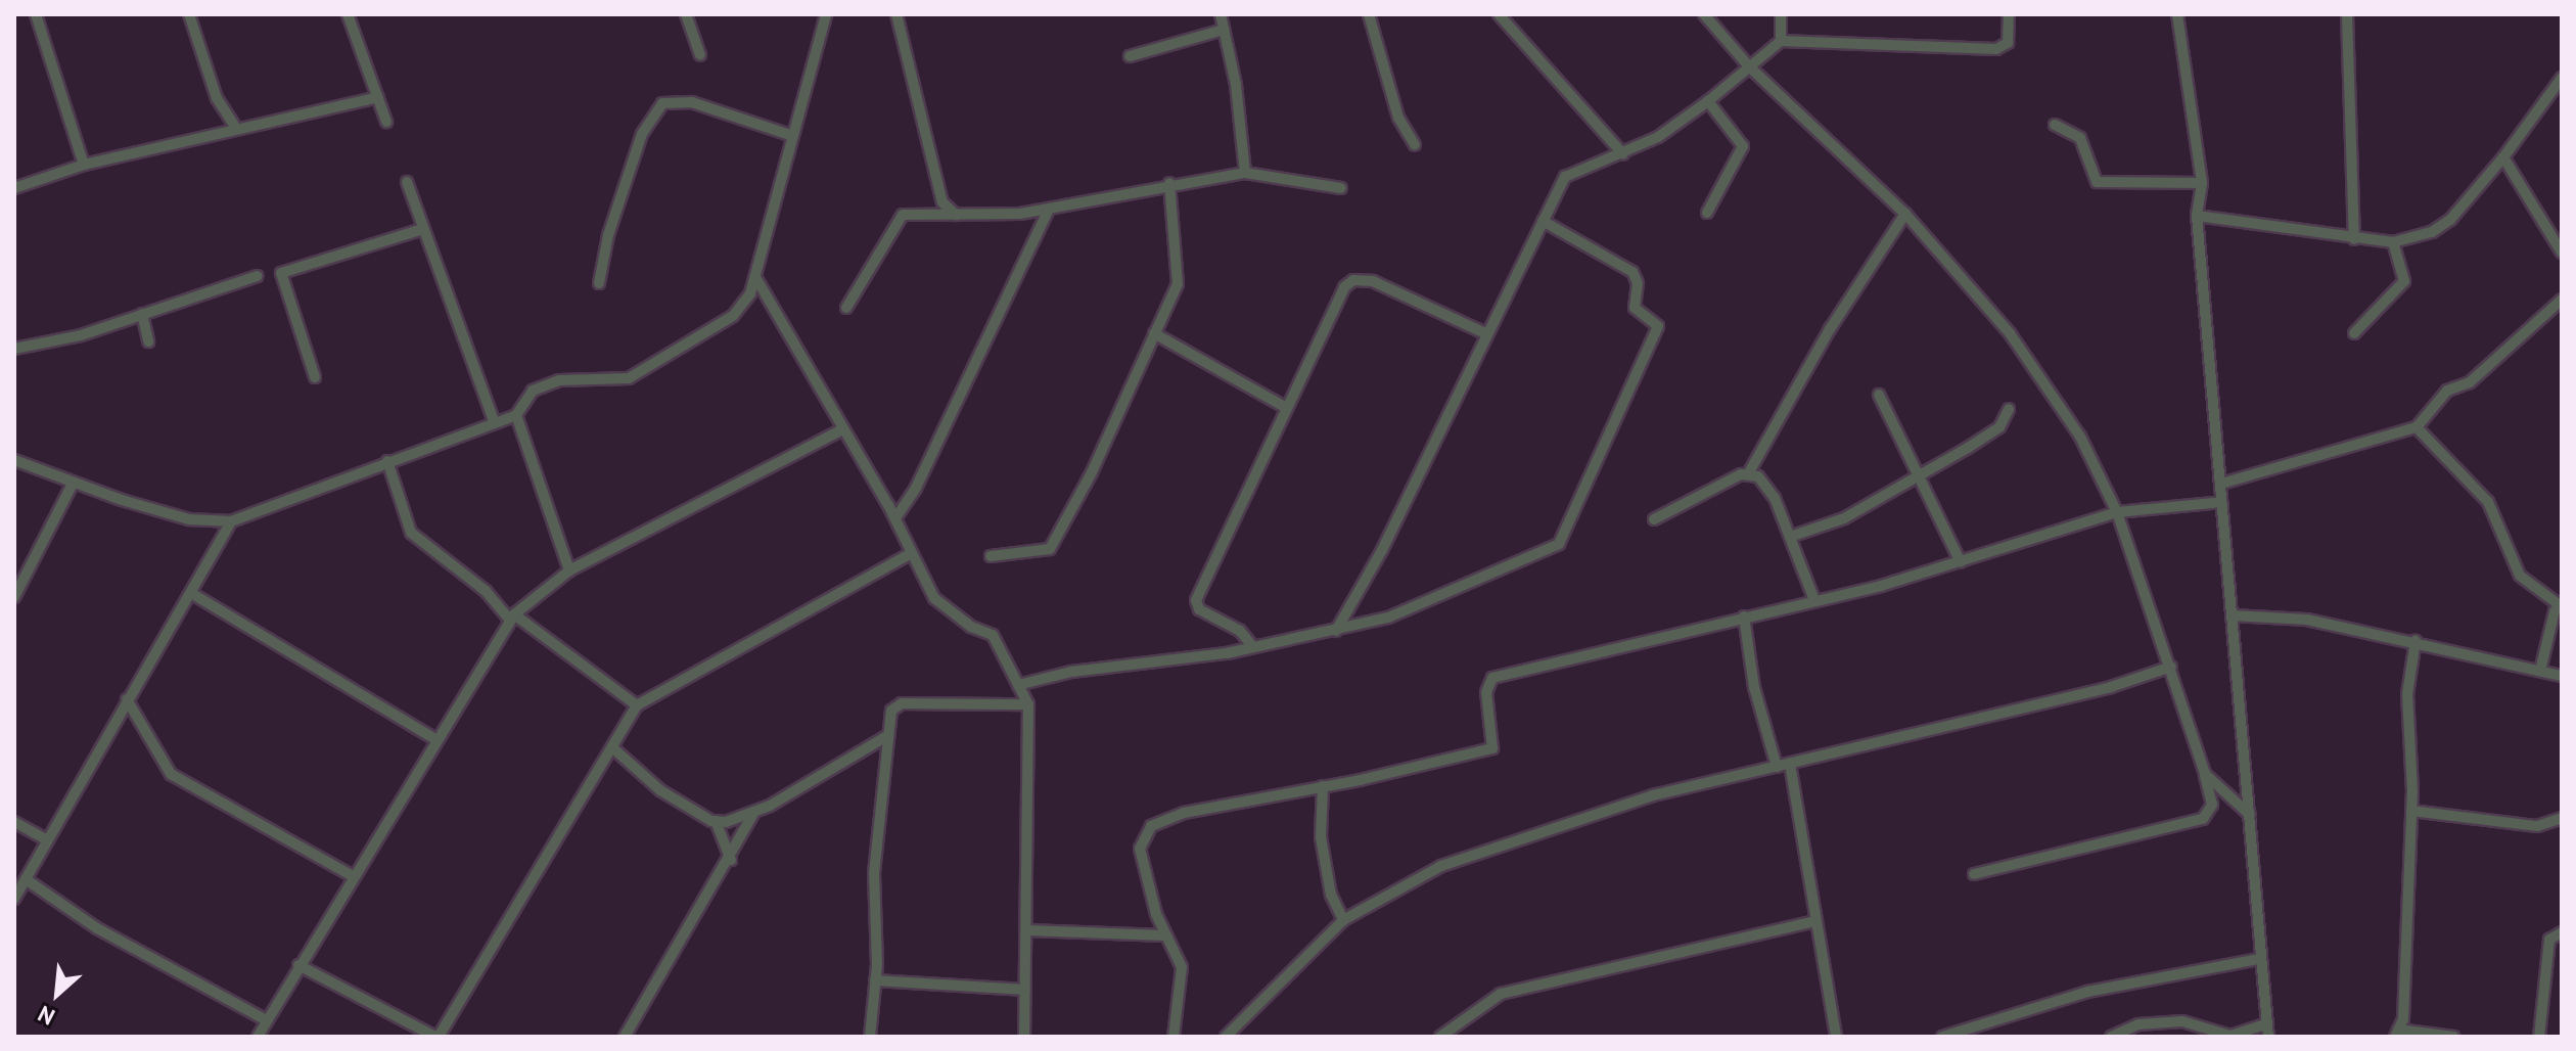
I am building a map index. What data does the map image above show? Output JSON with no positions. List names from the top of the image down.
{
  "north": "bottom left"
}
